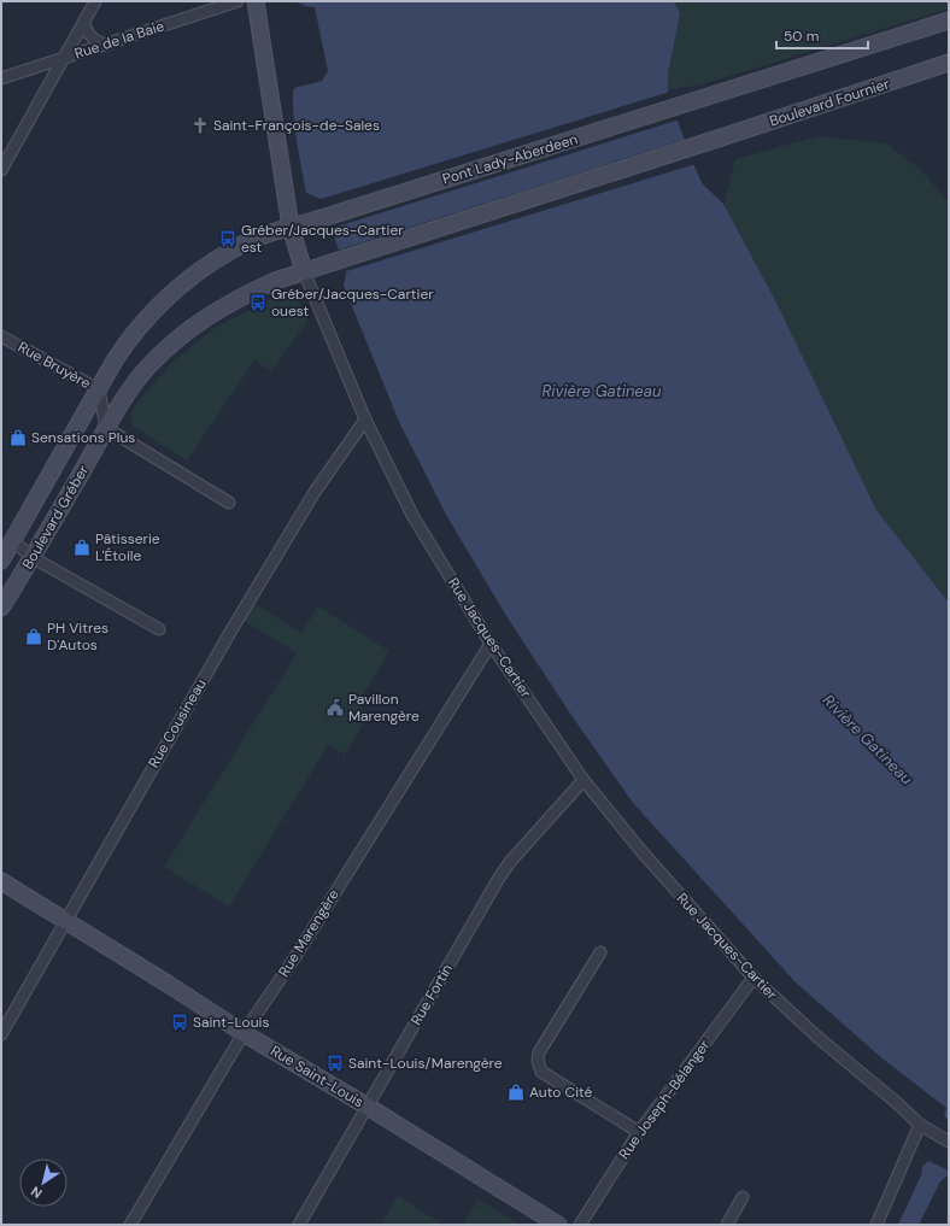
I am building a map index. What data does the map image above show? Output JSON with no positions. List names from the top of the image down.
{
  "streets": {
    "main road": [
      "Boulevard Fournier",
      "Pont Lady-Aberdeen",
      "Boulevard Gréber",
      "Rue Jacques-Cartier",
      "Rue Saint-Louis"
    ],
    "street": [
      "Rue de la Baie",
      "Rue Bruyère",
      "Rue Cousineau",
      "Rue Marengère",
      "Rue Fortin",
      "Rue Joseph-Bélanger"
    ]
  },
  "crossings": [
    ["Boulevard Fournier", "Boulevard Gréber"],
    ["Pont Lady-Aberdeen", "Boulevard Gréber"],
    ["Rue Bruyère", "Boulevard Gréber"],
    ["Boulevard Gréber", "Rue Jacques-Cartier"],
    ["Rue Jacques-Cartier", "Rue Cousineau"],
    ["Rue Jacques-Cartier", "Rue Marengère"],
    ["Rue Jacques-Cartier", "Rue Fortin"],
    ["Rue Jacques-Cartier", "Rue Joseph-Bélanger"],
    ["Rue Cousineau", "Rue Saint-Louis"],
    ["Rue Marengère", "Rue Saint-Louis"],
    ["Rue Fortin", "Rue Saint-Louis"]
  ],
  "water": ["Rivière Gatineau"],
  "places": {
    "church": ["Saint-François-de-Sales"],
    "bus stop": [
      "Gréber/Jacques-Cartier est",
      "Gréber/Jacques-Cartier ouest",
      "Saint-Louis",
      "Saint-Louis/Marengère"
    ],
    "shop": [
      "Sensations Plus",
      "Pâtisserie L'Étoile",
      "PH Vitres D'Autos",
      "Auto Cité"
    ],
    "public building": ["Pavillon Marengère"]
  },
  "scale_bar": "50 m",
  "north": "bottom left"
}
